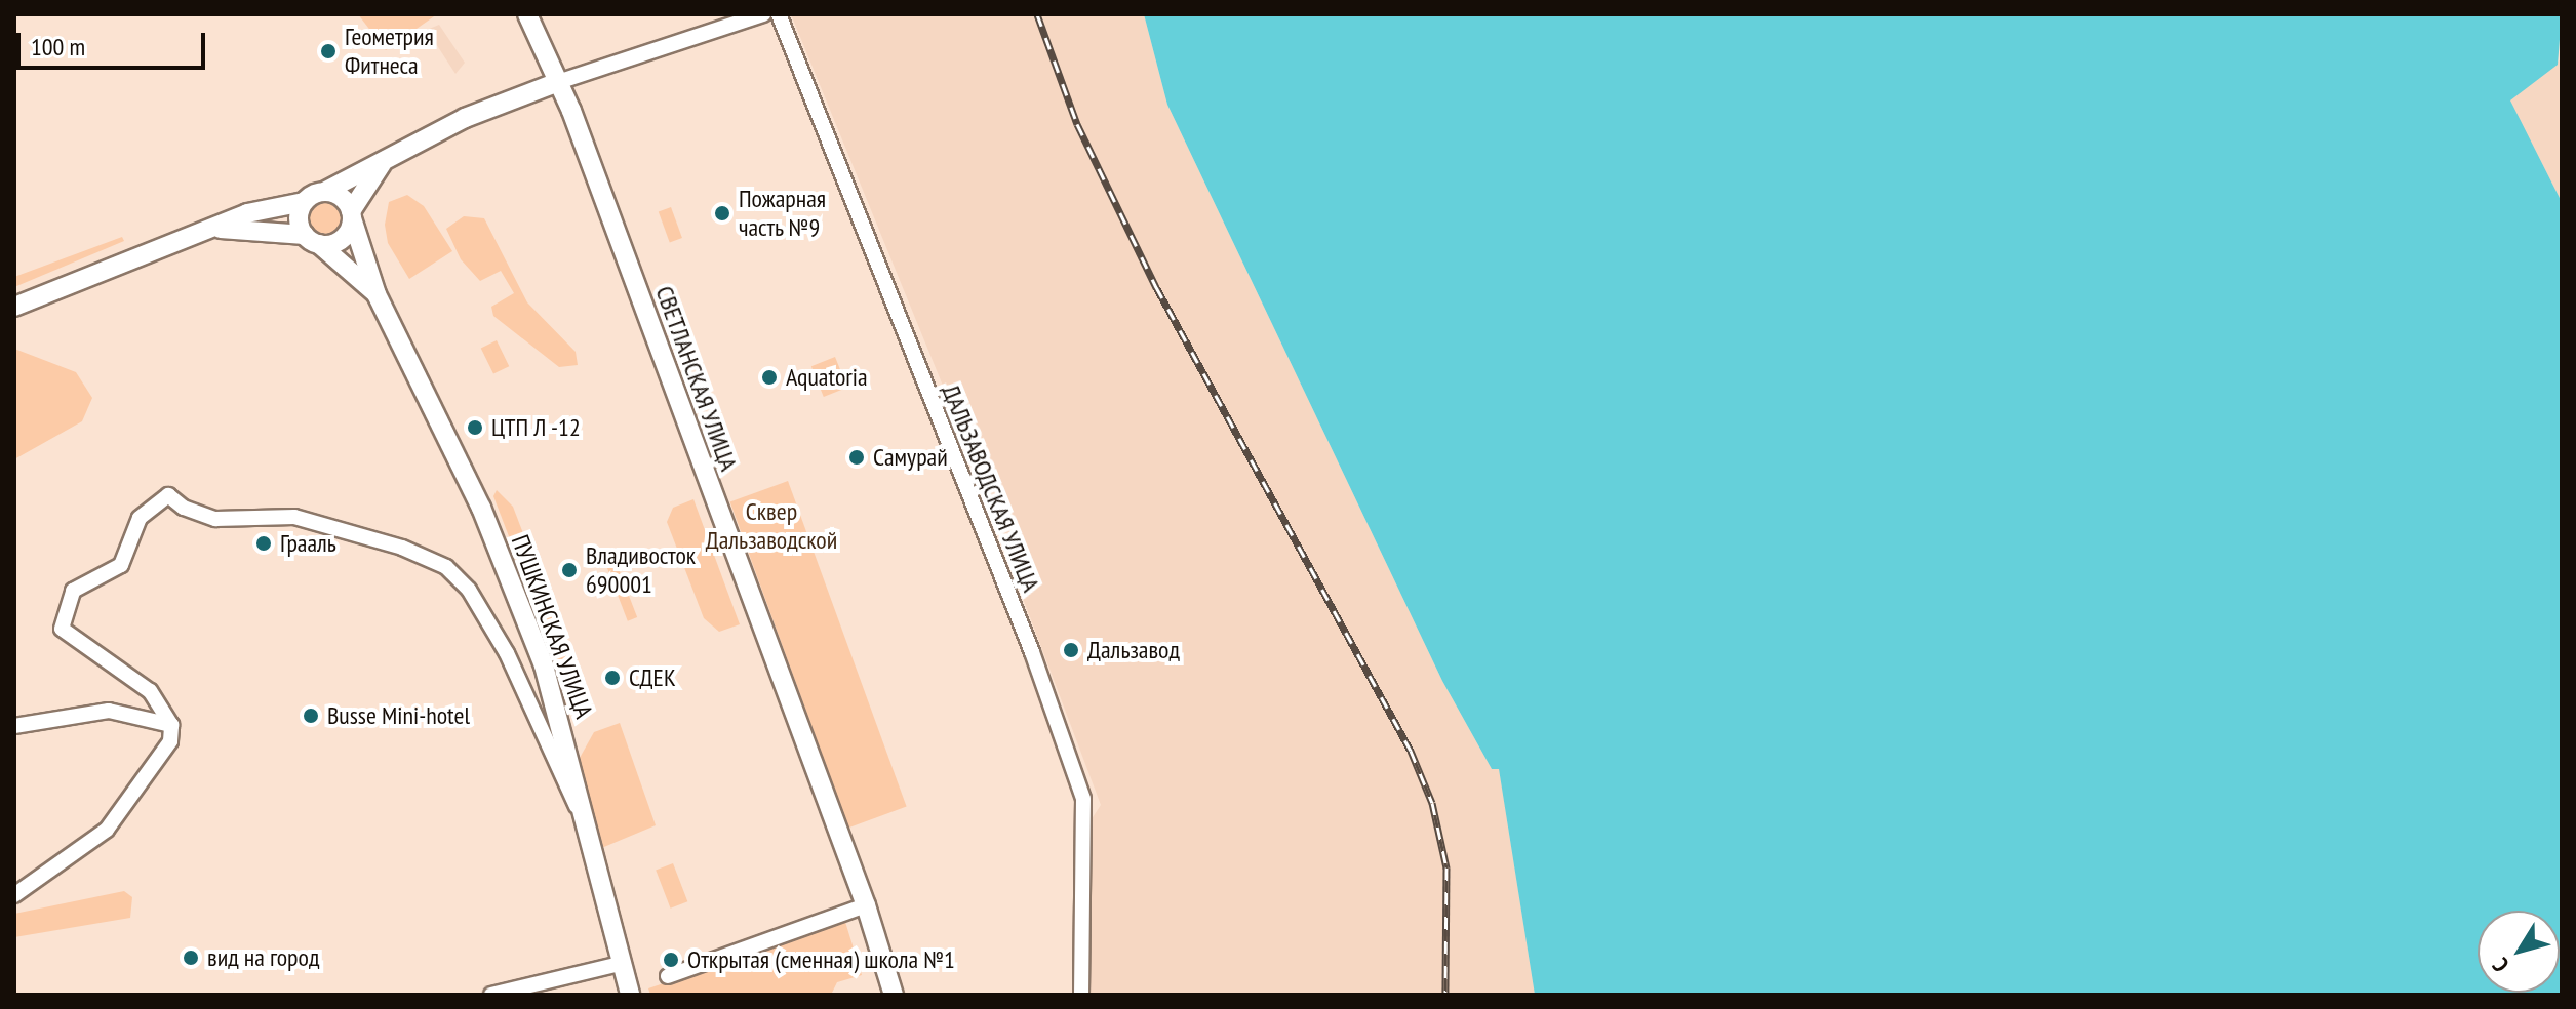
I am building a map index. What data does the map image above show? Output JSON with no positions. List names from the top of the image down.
{
  "streets": {
    "main road": ["СВЕТЛАНСКАЯ УЛИЦА", "ПУШКИНСКАЯ УЛИЦА"],
    "street": ["ДАЛЬЗАВОДСКАЯ УЛИЦА"]
  },
  "parks": ["Сквер Дальзаводской"],
  "places": [
    "Геометрия Фитнеса",
    "Пожарная часть №9",
    "Aquatoria",
    "ЦТП Л -12",
    "Самурай",
    "Грааль",
    "Владивосток 690001",
    "Дальзавод",
    "СДЕК",
    "Busse Mini-hotel",
    "вид на город",
    "Открытая (сменная) школа №1"
  ],
  "scale_bar": "100 m",
  "north": "bottom left"
}
